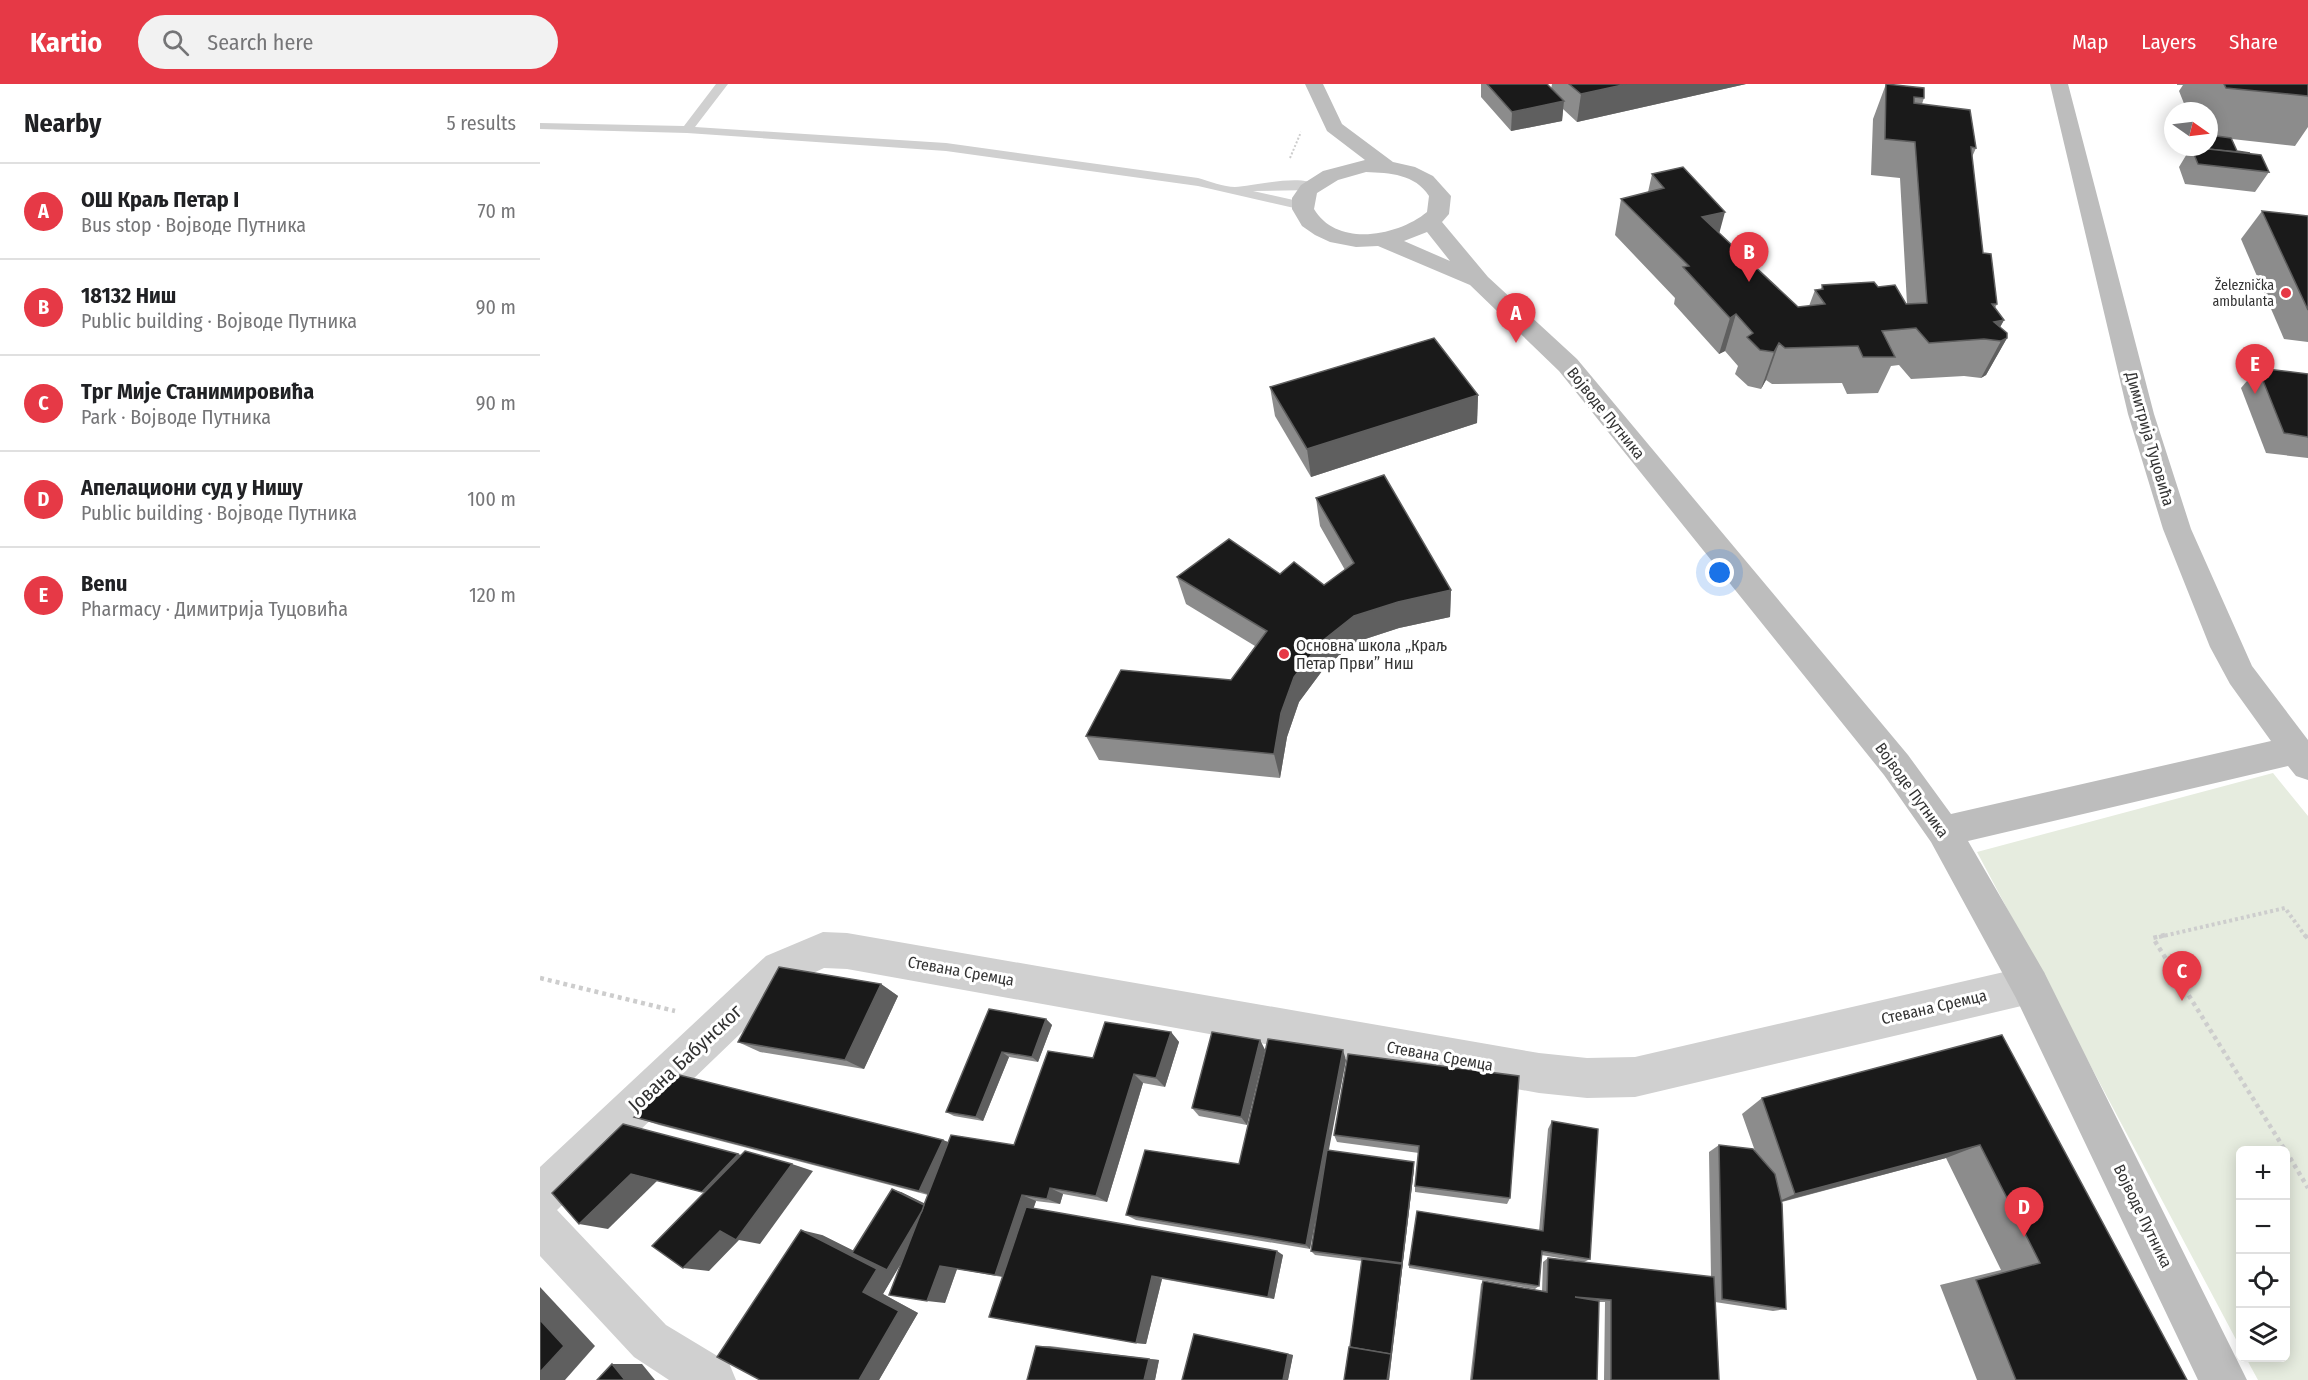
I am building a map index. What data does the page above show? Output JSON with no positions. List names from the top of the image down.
{
  "streets": {
    "street": [
      "Војводе Путника",
      "Димитрија Туцовића",
      "Стевана Сремца",
      "Јована Бабунског"
    ]
  },
  "crossings": [
    ["Војводе Путника", "Стевана Сремца"],
    ["Стевана Сремца", "Јована Бабунског"]
  ],
  "places": ["Železnička ambulanta", "Основна школа „Краљ Петар Први” Ниш"],
  "north": "right",
  "page": {
    "header": "Kartio",
    "search": "Search here",
    "nav": ["Map", "Layers", "Share"],
    "heading": ["Nearby", "5 results"],
    "list": [
      {
        "mark": "A",
        "name": "ОШ Краљ Петар I",
        "note": "Bus stop · Војводе Путника",
        "value": "70 m"
      },
      {
        "mark": "B",
        "name": "18132 Ниш",
        "note": "Public building · Војводе Путника",
        "value": "90 m"
      },
      {
        "mark": "C",
        "name": "Трг Мије Станимировића",
        "note": "Park · Војводе Путника",
        "value": "90 m"
      },
      {
        "mark": "D",
        "name": "Апелациони суд у Нишу",
        "note": "Public building · Војводе Путника",
        "value": "100 m"
      },
      {
        "mark": "E",
        "name": "Benu",
        "note": "Pharmacy · Димитрија Туцовића",
        "value": "120 m"
      }
    ],
    "pins": [
      "B",
      "A",
      "E",
      "C",
      "D"
    ],
    "map_buttons": ["+", "−"]
  }
}
